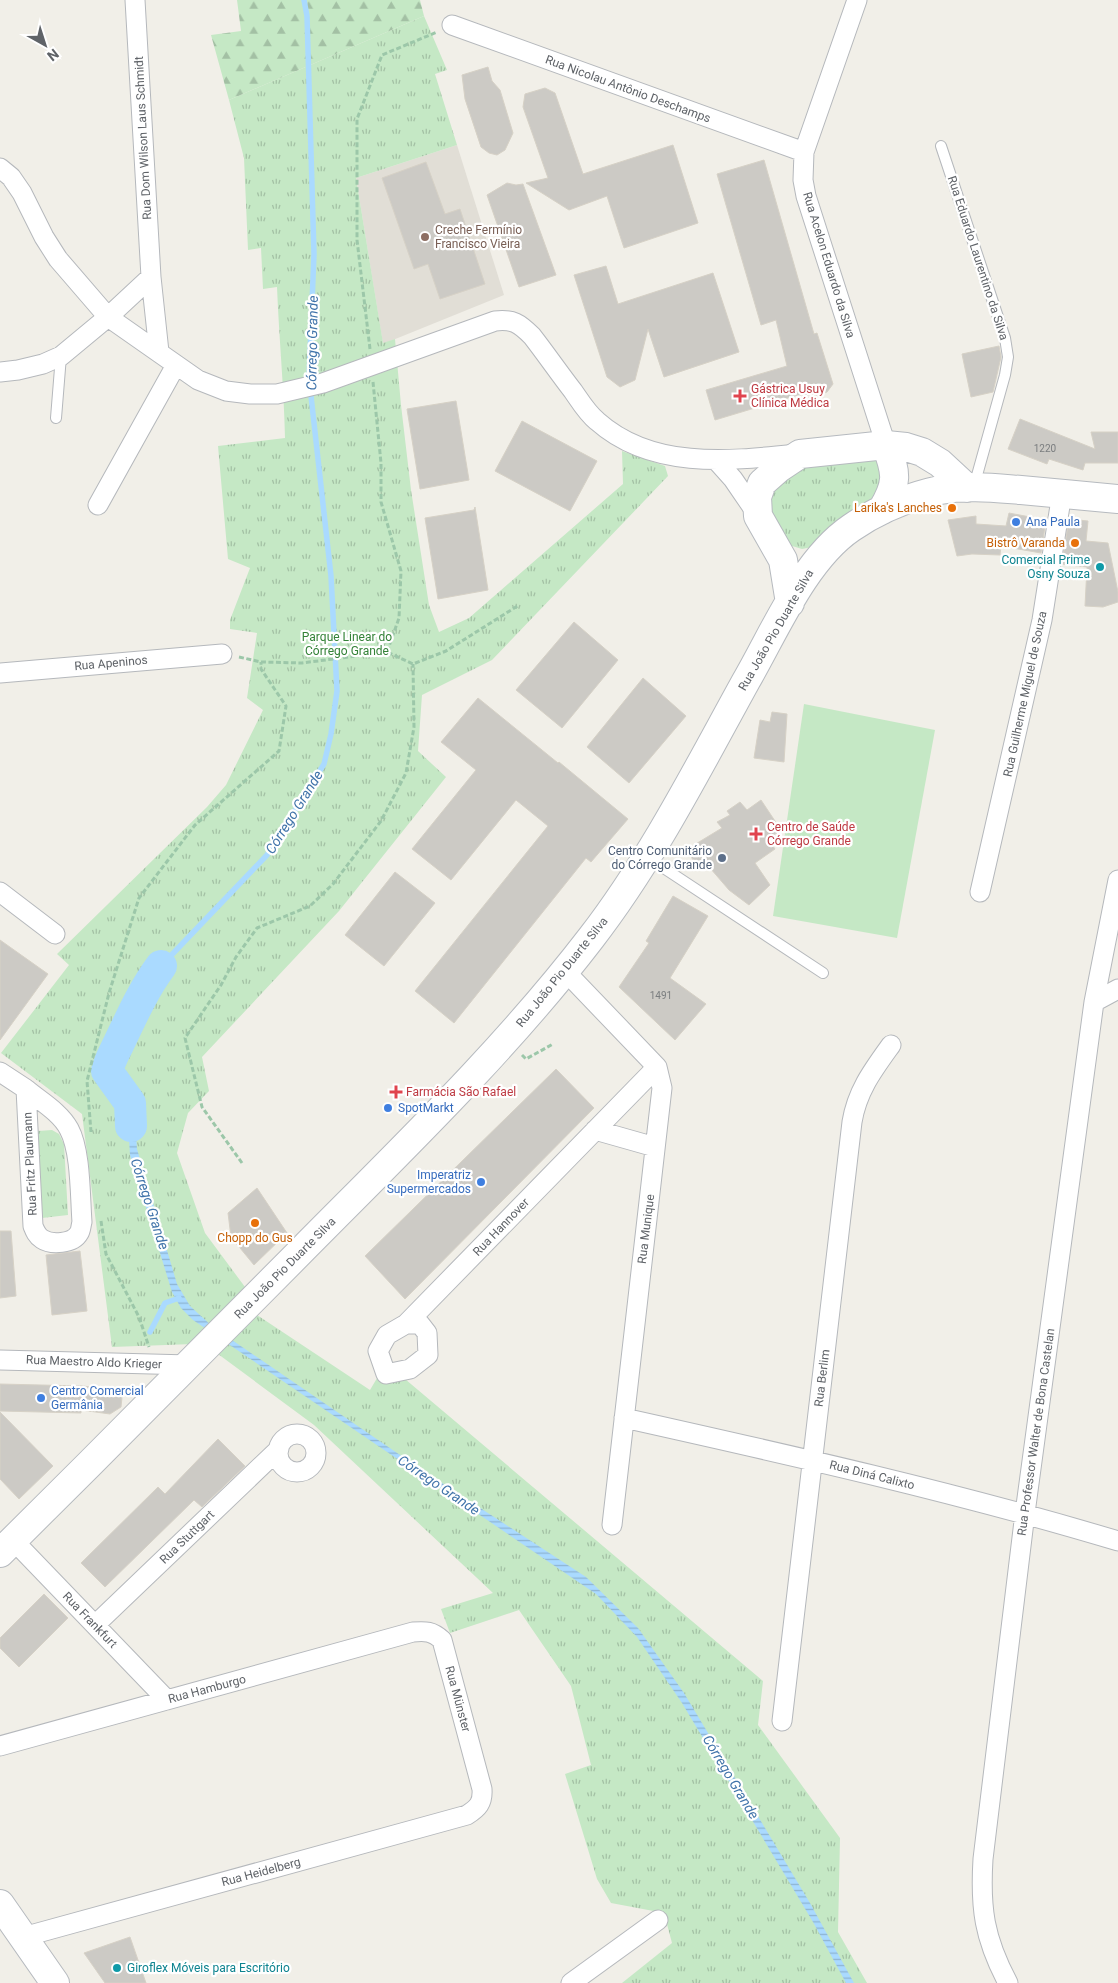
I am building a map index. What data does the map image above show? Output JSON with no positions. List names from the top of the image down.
{
  "streets": {
    "main road": ["Rua João Pio Duarte Silva"],
    "street": [
      "Rua Nicolau Antônio Deschamps",
      "Rua Dom Wilson Laus Schmidt",
      "Rua Acelon Eduardo da Silva",
      "Rua Apeninos",
      "Rua Guilherme Miguel de Souza",
      "Rua Fritz Plaumann",
      "Rua Hannover",
      "Rua Munique",
      "Rua Maestro Aldo Krieger",
      "Rua Berlim",
      "Rua Professor Walter de Bona Castelan",
      "Rua Diná Calixto",
      "Rua Stuttgart",
      "Rua Frankfurt",
      "Rua Hamburgo",
      "Rua Münster",
      "Rua Heidelberg"
    ],
    "lane": ["Rua Eduardo Laurentino da Silva"]
  },
  "crossings": [
    ["Rua Nicolau Antônio Deschamps", "Rua Acelon Eduardo da Silva"],
    ["Rua Eduardo Laurentino da Silva", "Rua João Pio Duarte Silva"],
    ["Rua Acelon Eduardo da Silva", "Rua João Pio Duarte Silva"],
    ["Rua João Pio Duarte Silva", "Rua Guilherme Miguel de Souza"],
    ["Rua João Pio Duarte Silva", "Rua Maestro Aldo Krieger"],
    ["Rua João Pio Duarte Silva", "Rua Frankfurt"],
    ["Rua Hannover", "Rua Munique"],
    ["Rua Munique", "Rua Diná Calixto"],
    ["Rua Berlim", "Rua Diná Calixto"],
    ["Rua Professor Walter de Bona Castelan", "Rua Diná Calixto"],
    ["Rua Stuttgart", "Rua Frankfurt"],
    ["Rua Frankfurt", "Rua Hamburgo"],
    ["Rua Hamburgo", "Rua Münster"],
    ["Rua Münster", "Rua Heidelberg"]
  ],
  "water": ["Córrego Grande"],
  "parks": ["Parque Linear do Córrego Grande"],
  "places": {
    "other": [
      "Creche Fermínio Francisco Vieira",
      "Larika's Lanches",
      "Ana Paula",
      "Bistrô Varanda",
      "Comercial Prime Osny Souza",
      "Centro Comunitário do Córrego Grande",
      "SpotMarkt",
      "Imperatriz Supermercados",
      "Chopp do Gus",
      "Centro Comercial Germânia",
      "Giroflex Móveis para Escritório"
    ],
    "health": ["Gástrica Usuy Clínica Médica", "Centro de Saúde Córrego Grande", "Farmácia São Rafael"]
  },
  "house_numbers": ["1220", "1491"],
  "north": "bottom right"
}
